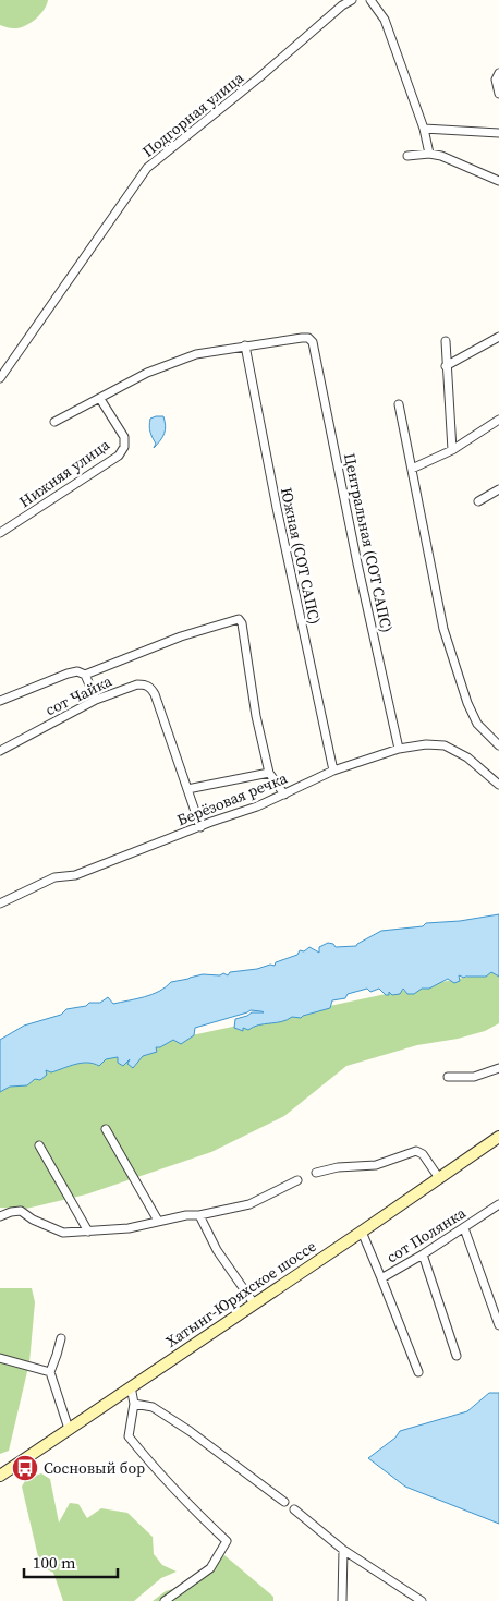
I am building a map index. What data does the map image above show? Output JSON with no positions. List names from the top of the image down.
{
  "streets": {
    "main road": ["Хатынг-Юряхское шоссе"],
    "street": [
      "Подгорная улица",
      "Нижняя улица",
      "Центральная (СОТ САПС)",
      "Южная (СОТ САПС)",
      "сот Чайка",
      "Берёзовая речка",
      "сот Полянка"
    ]
  },
  "crossings": [
    ["Центральная (СОТ САПС)", "Южная (СОТ САПС)"],
    ["Центральная (СОТ САПС)", "Берёзовая речка"],
    ["Южная (СОТ САПС)", "Берёзовая речка"],
    ["сот Полянка", "Хатынг-Юряхское шоссе"]
  ],
  "places": {
    "bus stop": ["Сосновый бор"]
  },
  "scale_bar": "100 m"
}
